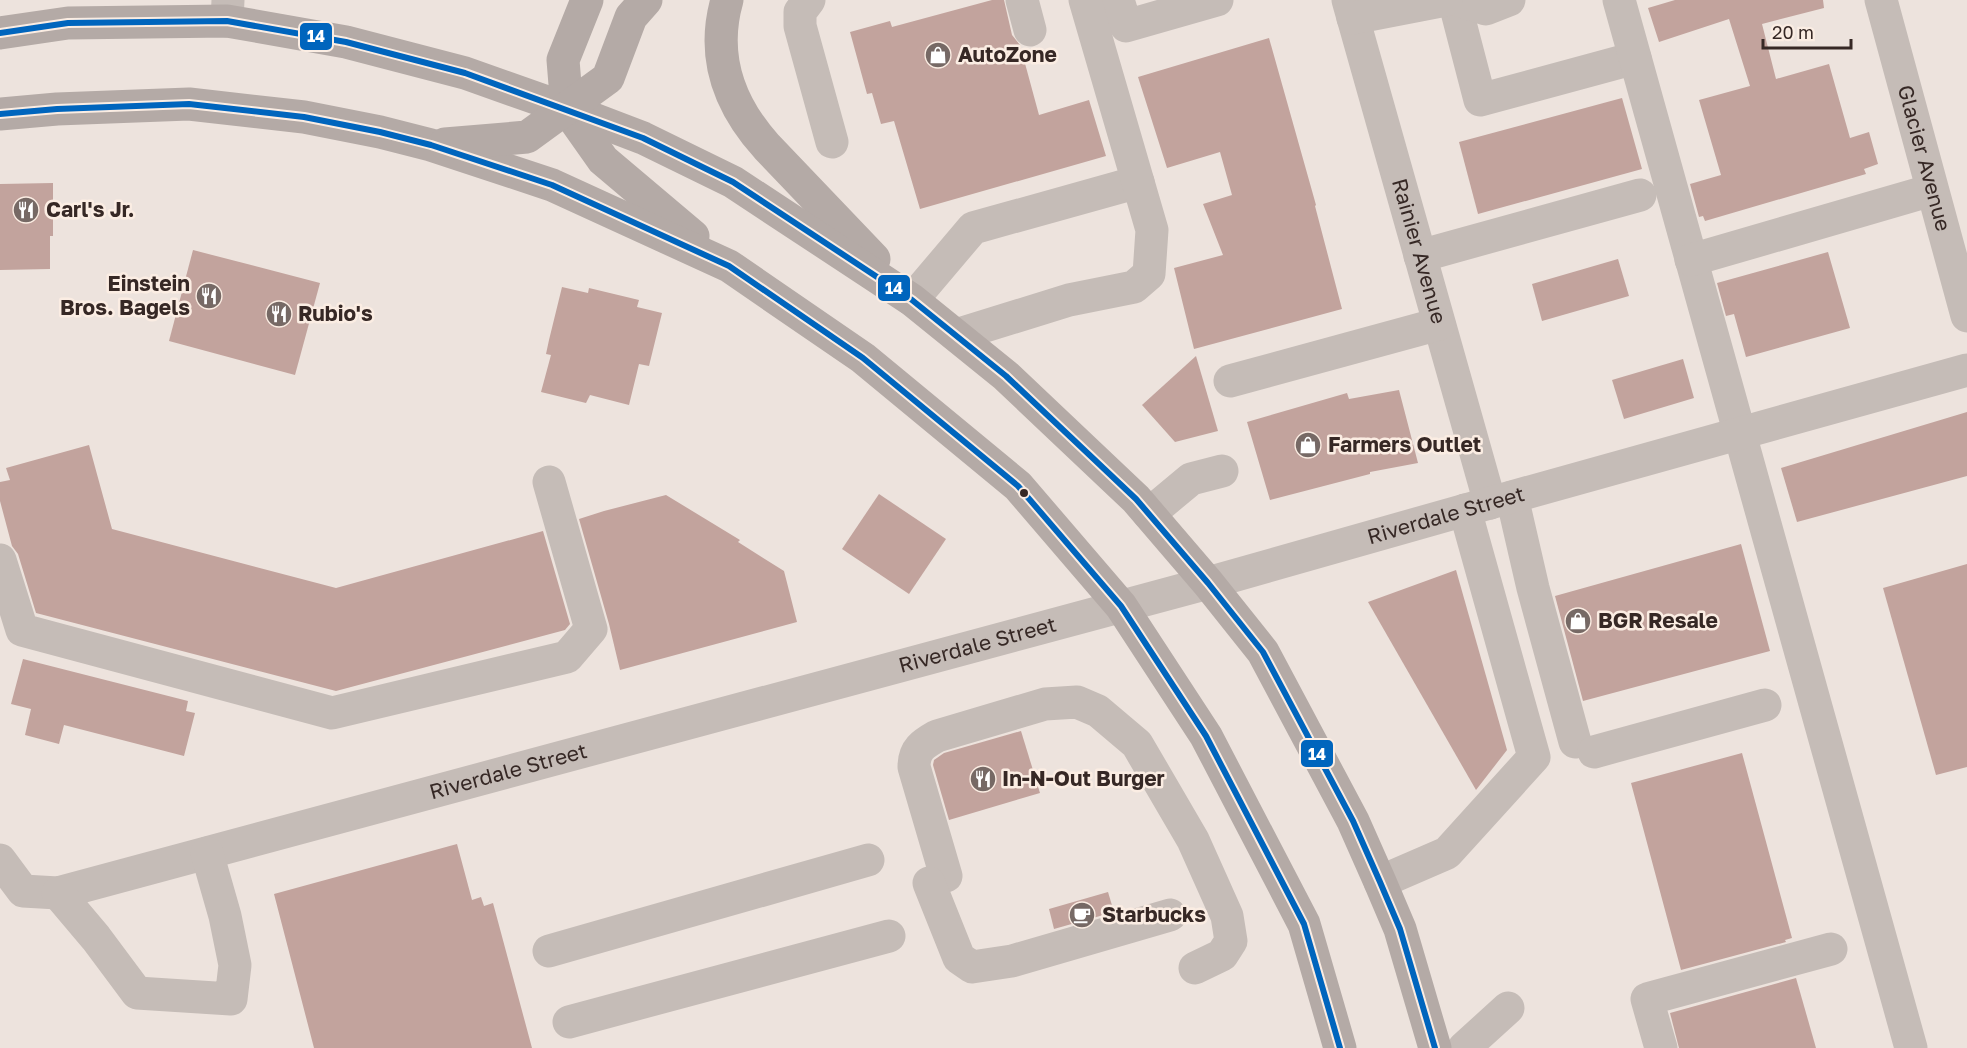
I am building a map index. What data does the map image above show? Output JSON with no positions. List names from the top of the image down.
{
  "streets": {
    "street": ["Glacier Avenue", "Rainier Avenue", "Riverdale Street"]
  },
  "crossings": [
    ["Rainier Avenue", "Riverdale Street"]
  ],
  "places": {
    "shop": ["AutoZone", "Farmers Outlet", "BGR Resale"],
    "restaurant": [
      "Carl's Jr.",
      "Einstein Bros. Bagels",
      "Rubio's",
      "In-N-Out Burger"
    ],
    "cafe": ["Starbucks"]
  },
  "lines": ["transit line 14"],
  "scale_bar": "20 m"
}
